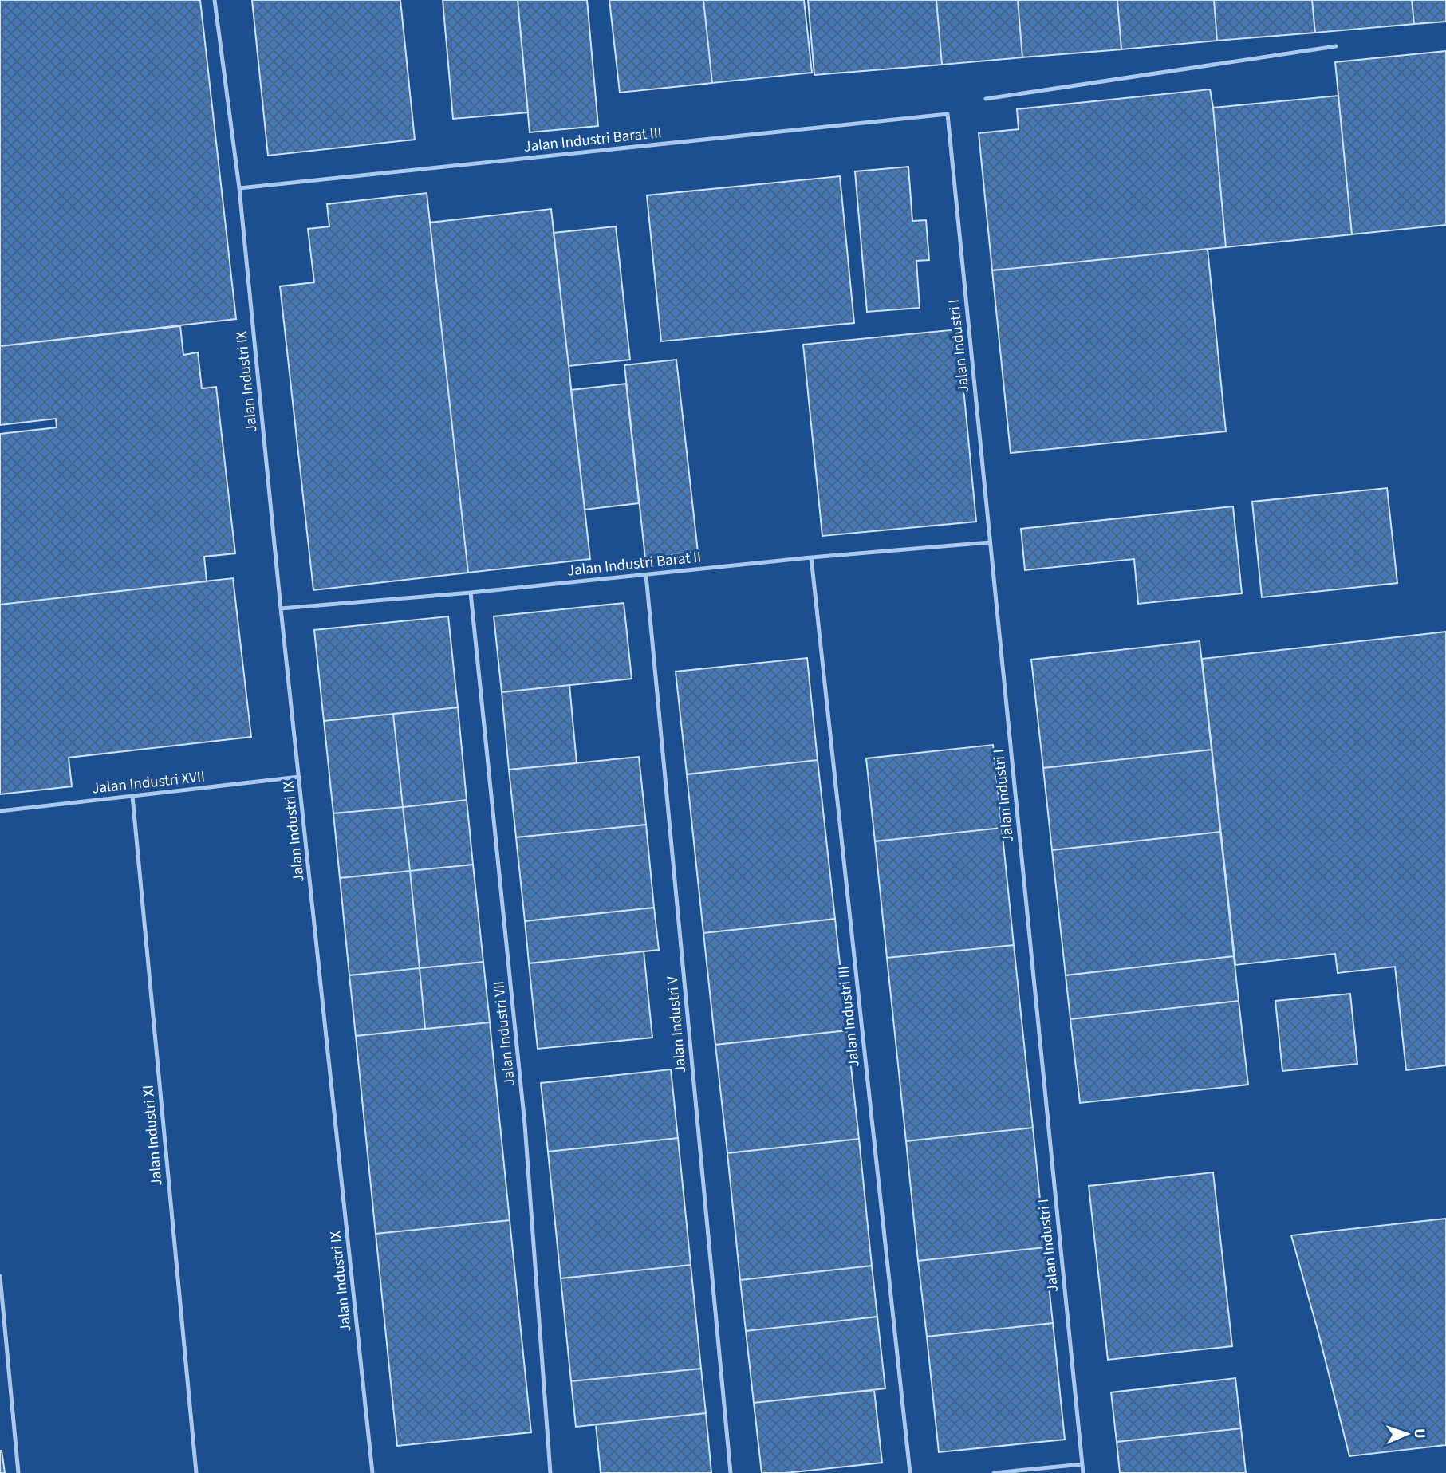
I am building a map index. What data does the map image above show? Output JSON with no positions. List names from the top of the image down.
{
  "streets": {
    "lane": [
      "Jalan Industri Barat III",
      "Jalan Industri I",
      "Jalan Industri IX",
      "Jalan Industri Barat II",
      "Jalan Industri XVII",
      "Jalan Industri III",
      "Jalan Industri V",
      "Jalan Industri VII",
      "Jalan Industri XI"
    ]
  },
  "crossings": [
    ["Jalan Industri Barat III", "Jalan Industri I"],
    ["Jalan Industri Barat III", "Jalan Industri IX"],
    ["Jalan Industri I", "Jalan Industri Barat II"],
    ["Jalan Industri IX", "Jalan Industri Barat II"],
    ["Jalan Industri IX", "Jalan Industri XVII"],
    ["Jalan Industri Barat II", "Jalan Industri III"],
    ["Jalan Industri Barat II", "Jalan Industri V"],
    ["Jalan Industri Barat II", "Jalan Industri VII"],
    ["Jalan Industri XVII", "Jalan Industri XI"]
  ],
  "north": "right"
}
